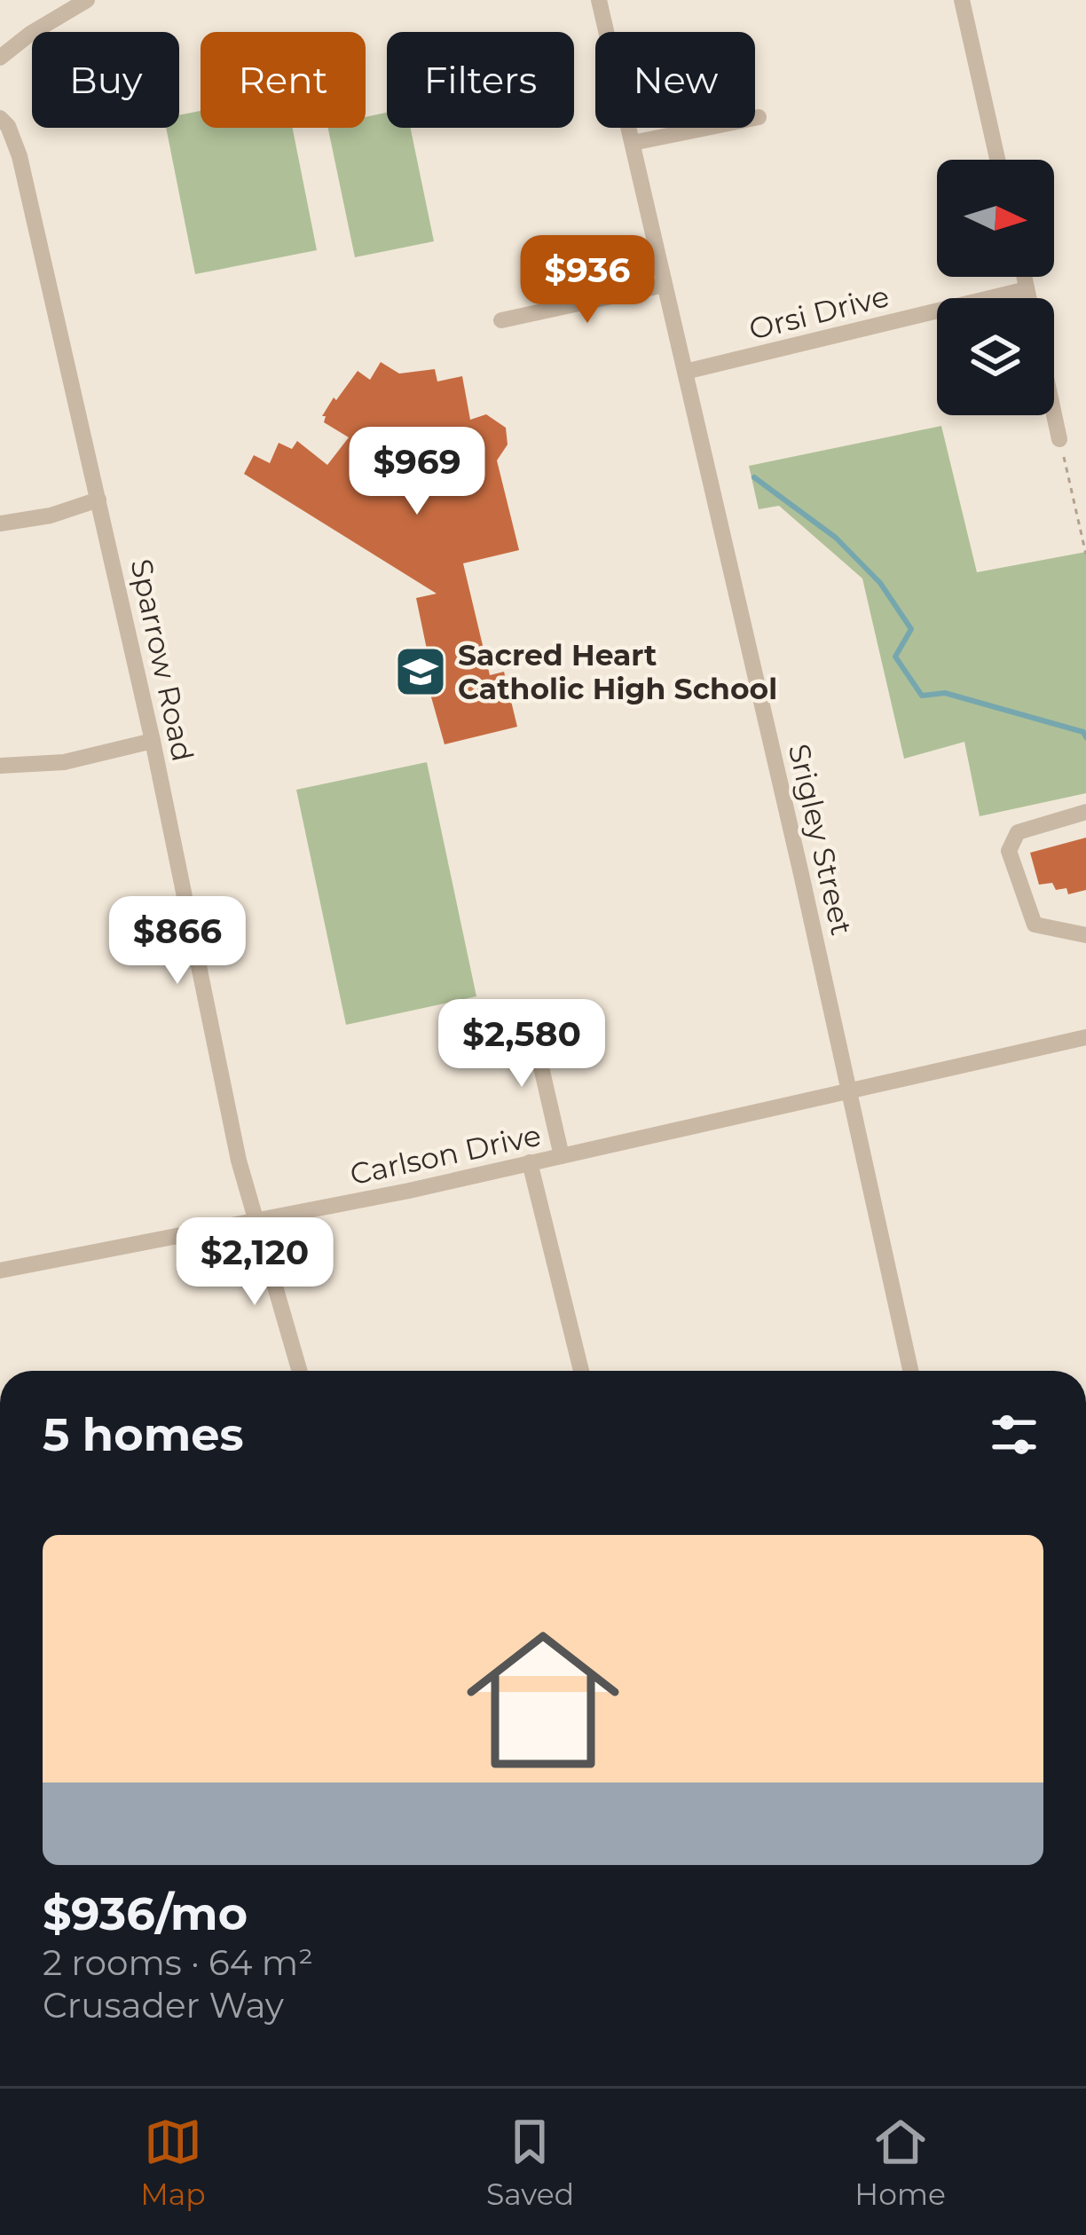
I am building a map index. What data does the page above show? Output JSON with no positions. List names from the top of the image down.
{
  "streets": {
    "street": [
      "Orsi Drive",
      "Sparrow Road",
      "Srigley Street",
      "Carlson Drive"
    ]
  },
  "crossings": [
    ["Orsi Drive", "Srigley Street"],
    ["Sparrow Road", "Carlson Drive"],
    ["Srigley Street", "Carlson Drive"]
  ],
  "places": {
    "school or university": ["Sacred Heart Catholic High School"]
  },
  "north": "right",
  "page": {
    "chip": [
      "Buy",
      "Rent",
      "Filters",
      "New"
    ],
    "price": [
      "$936",
      "$969",
      "$866",
      "$2,580",
      "$2,120"
    ],
    "heading": "5 homes",
    "list": [
      {
        "name": "$936/mo",
        "note": "2 rooms · 64 m² · Crusader Way"
      }
    ],
    "tabs": ["Map", "Saved", "Home"]
  }
}
